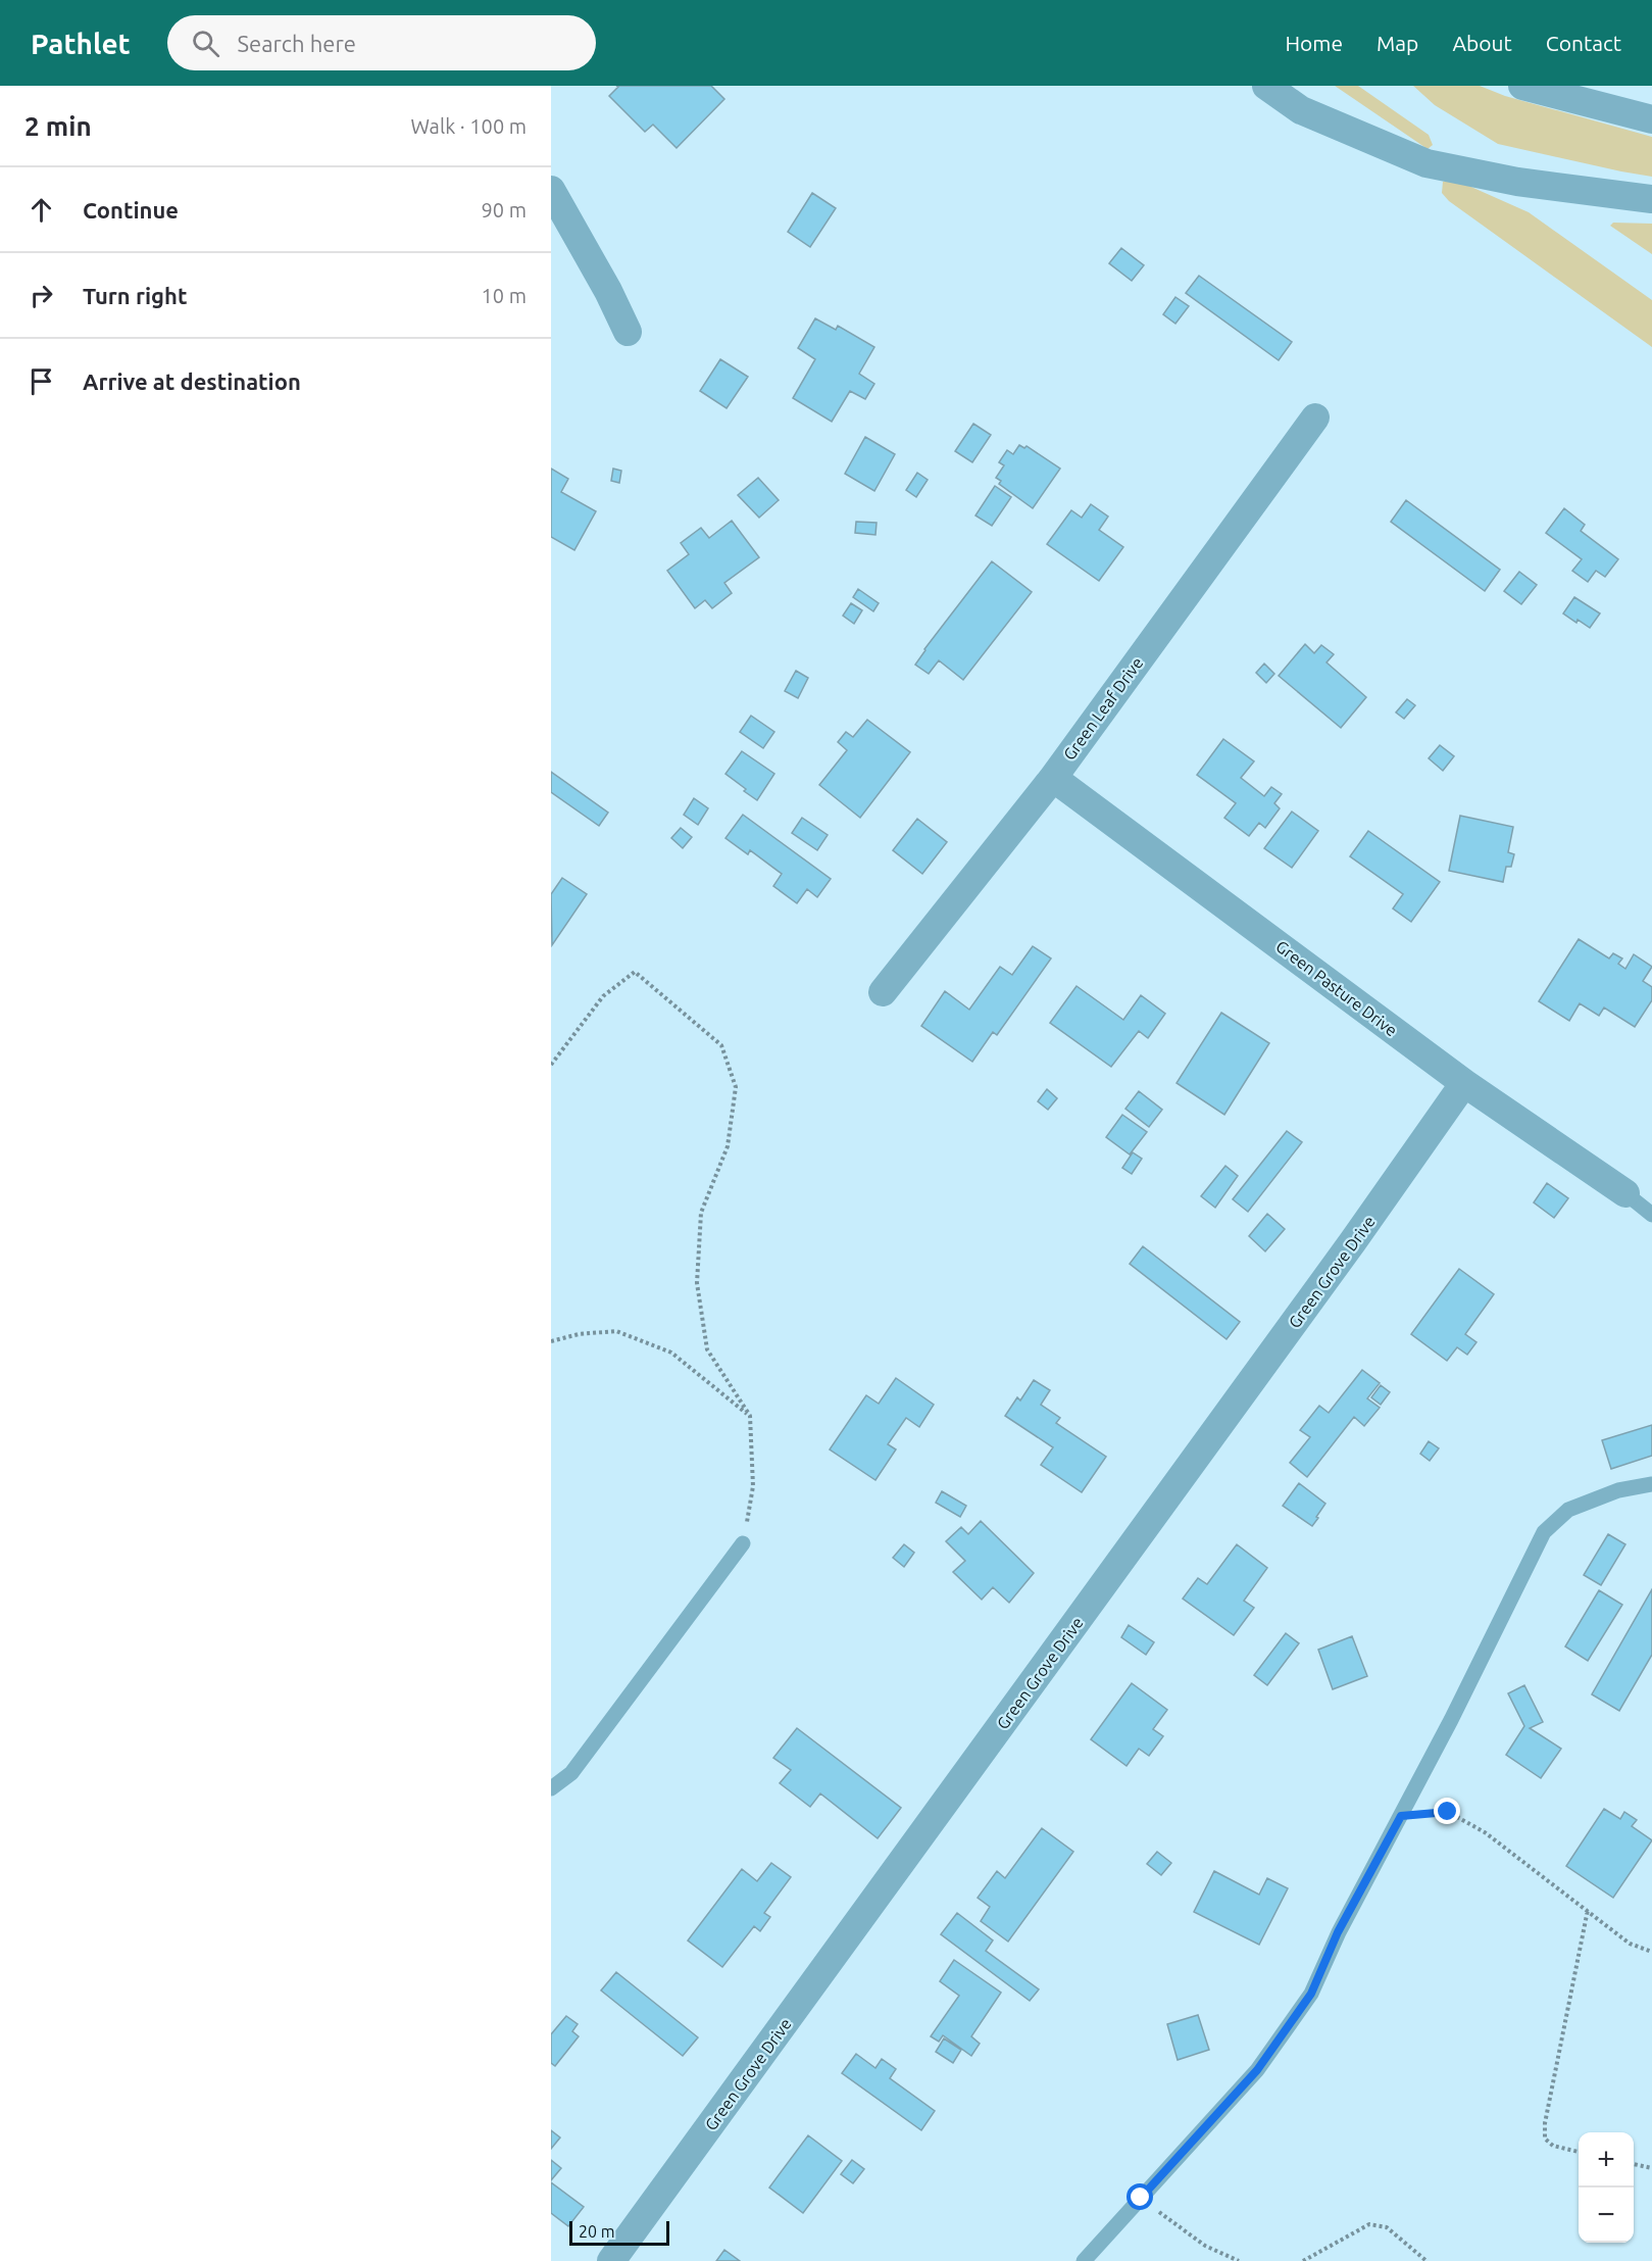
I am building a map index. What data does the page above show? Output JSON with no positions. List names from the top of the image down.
{
  "streets": {
    "street": ["Green Leaf Drive", "Green Pasture Drive", "Green Grove Drive"]
  },
  "crossings": [
    ["Green Leaf Drive", "Green Pasture Drive"],
    ["Green Pasture Drive", "Green Grove Drive"]
  ],
  "scale_bar": "20 m",
  "page": {
    "header": "Pathlet",
    "search": "Search here",
    "nav": [
      "Home",
      "Map",
      "About",
      "Contact"
    ],
    "heading": ["2 min", "Walk · 100 m"],
    "list": [
      ["Continue", "90 m"],
      ["Turn right", "10 m"],
      "Arrive at destination"
    ],
    "map_buttons": ["+", "−"],
    "scale": "20 m"
  }
}
